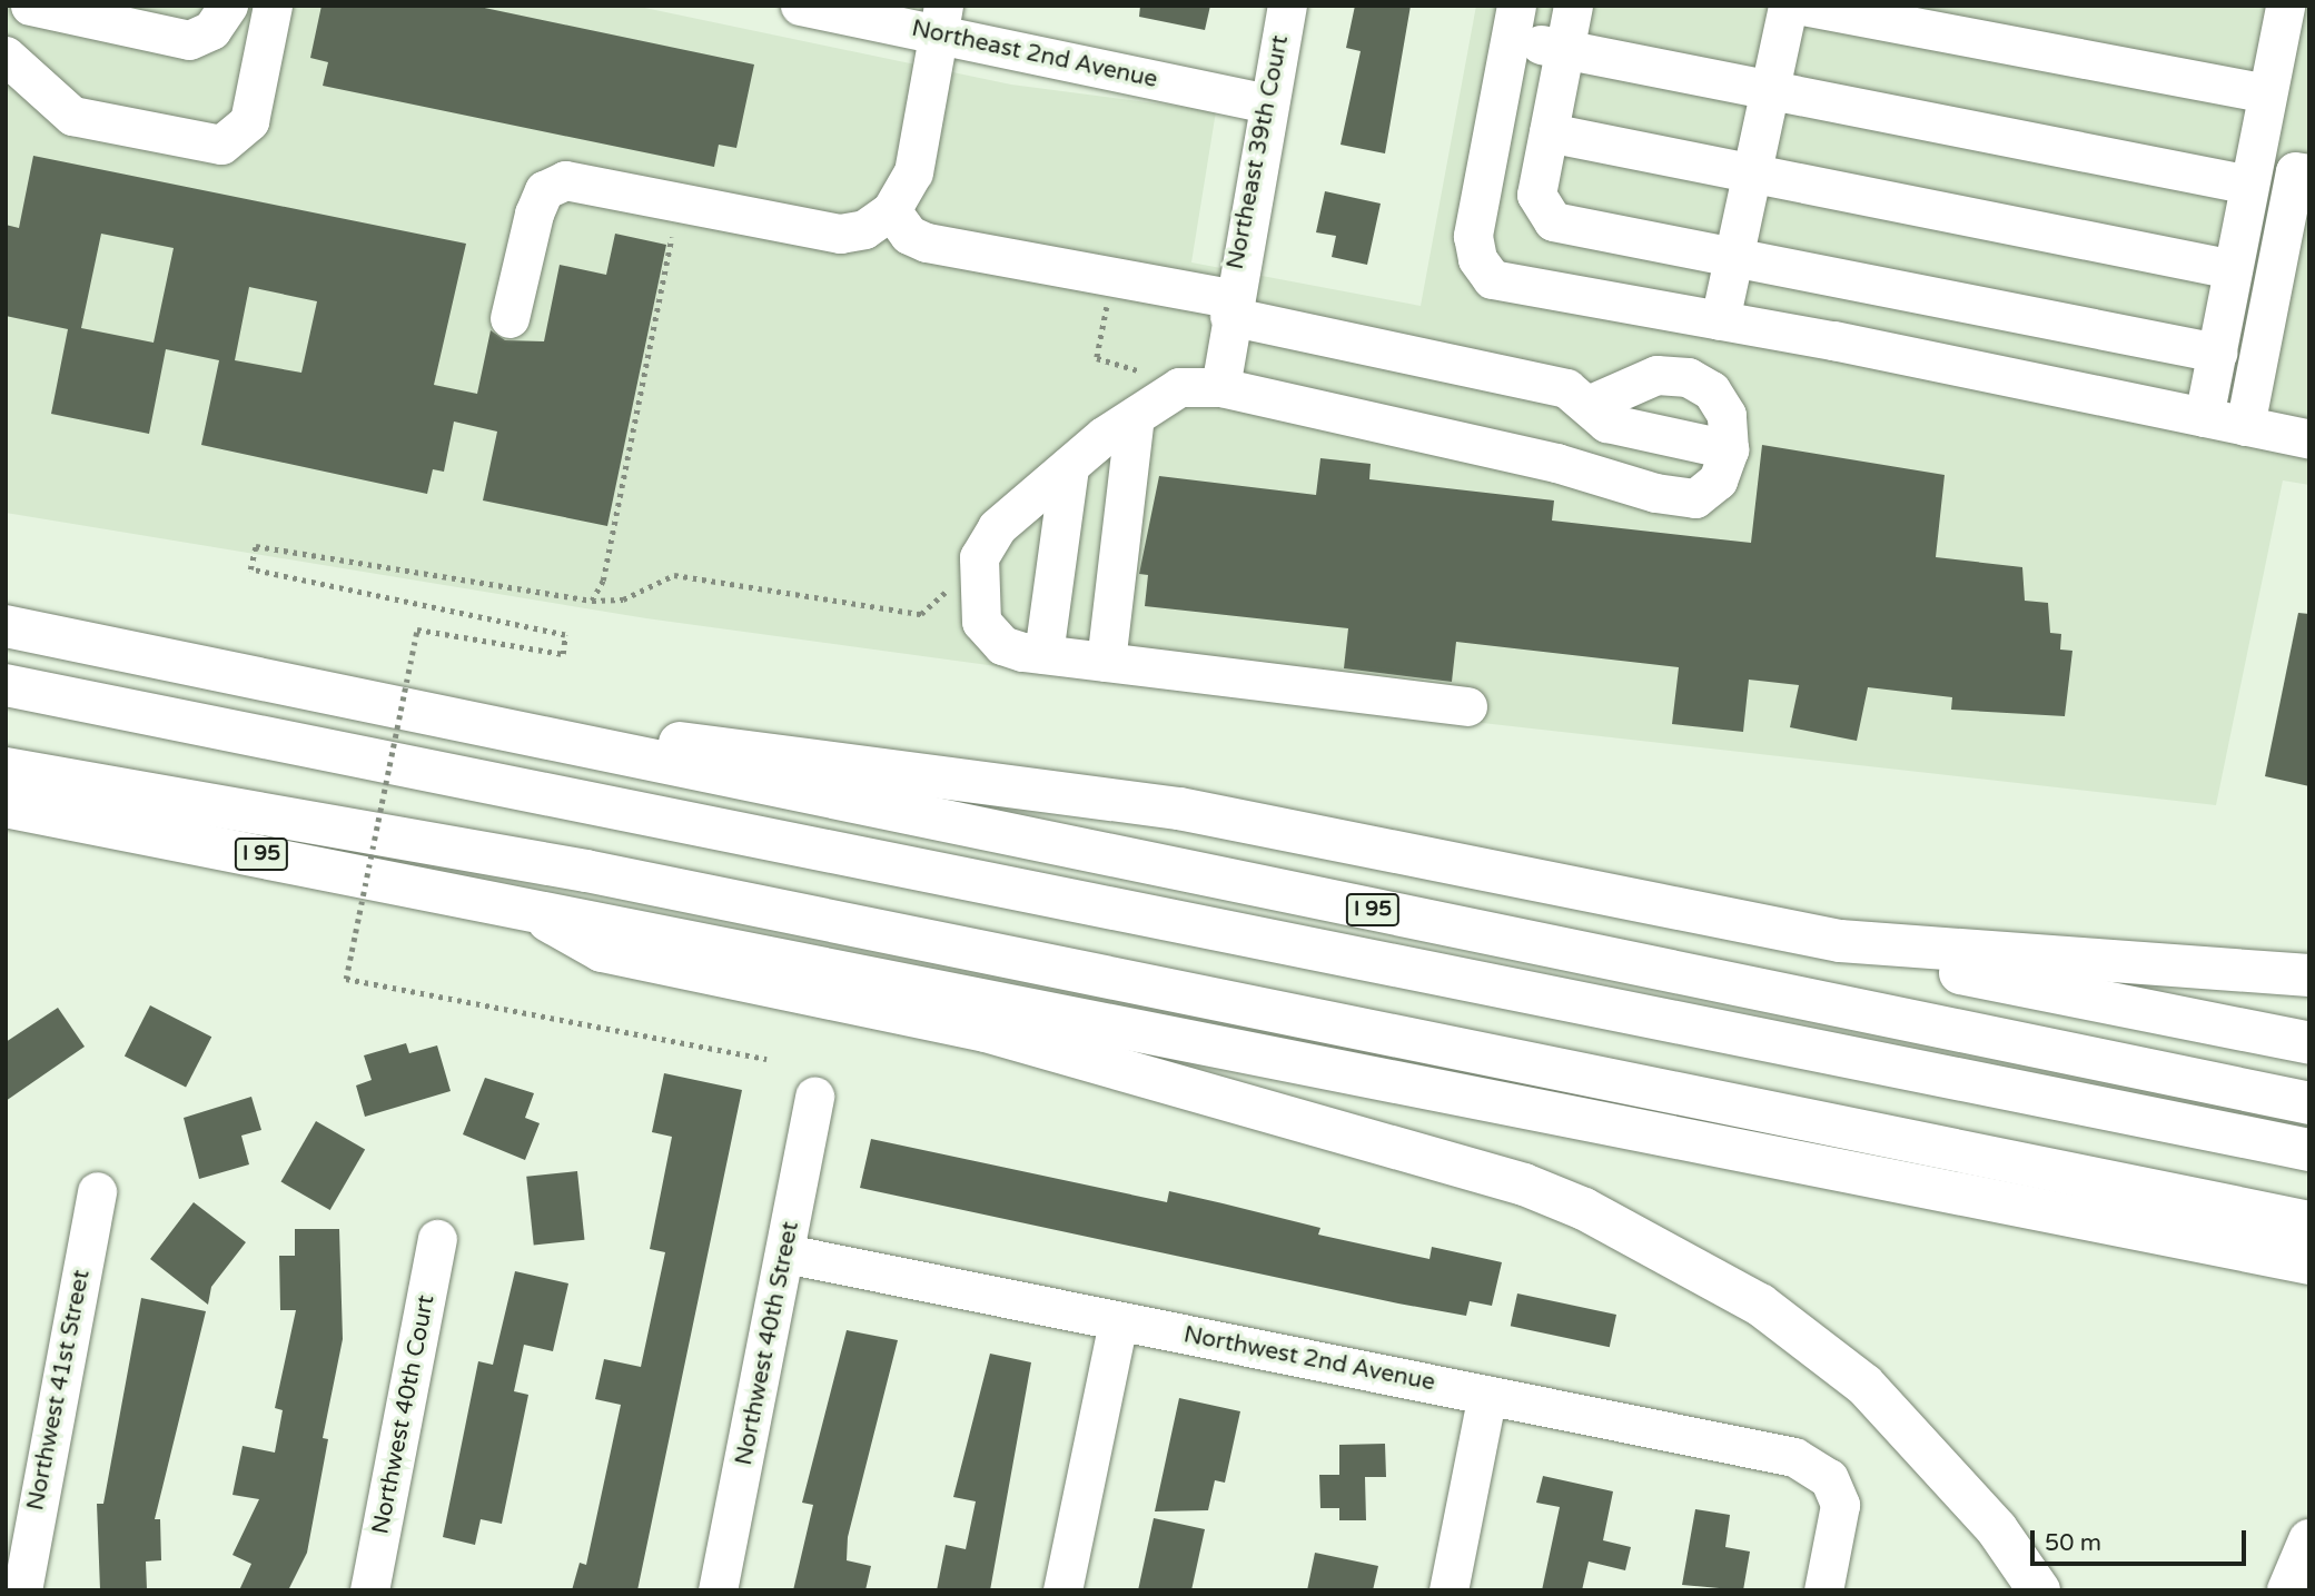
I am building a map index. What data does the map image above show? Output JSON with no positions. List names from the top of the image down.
{
  "streets": {
    "highway": ["I 95"],
    "street": [
      "Northeast 2nd Avenue",
      "Northeast 39th Court",
      "Northwest 40th Street",
      "Northwest 2nd Avenue",
      "Northwest 41st Street",
      "Northwest 40th Court"
    ]
  },
  "crossings": [
    ["Northeast 2nd Avenue", "Northeast 39th Court"],
    ["Northwest 40th Street", "Northwest 2nd Avenue"]
  ],
  "scale_bar": "50 m"
}
